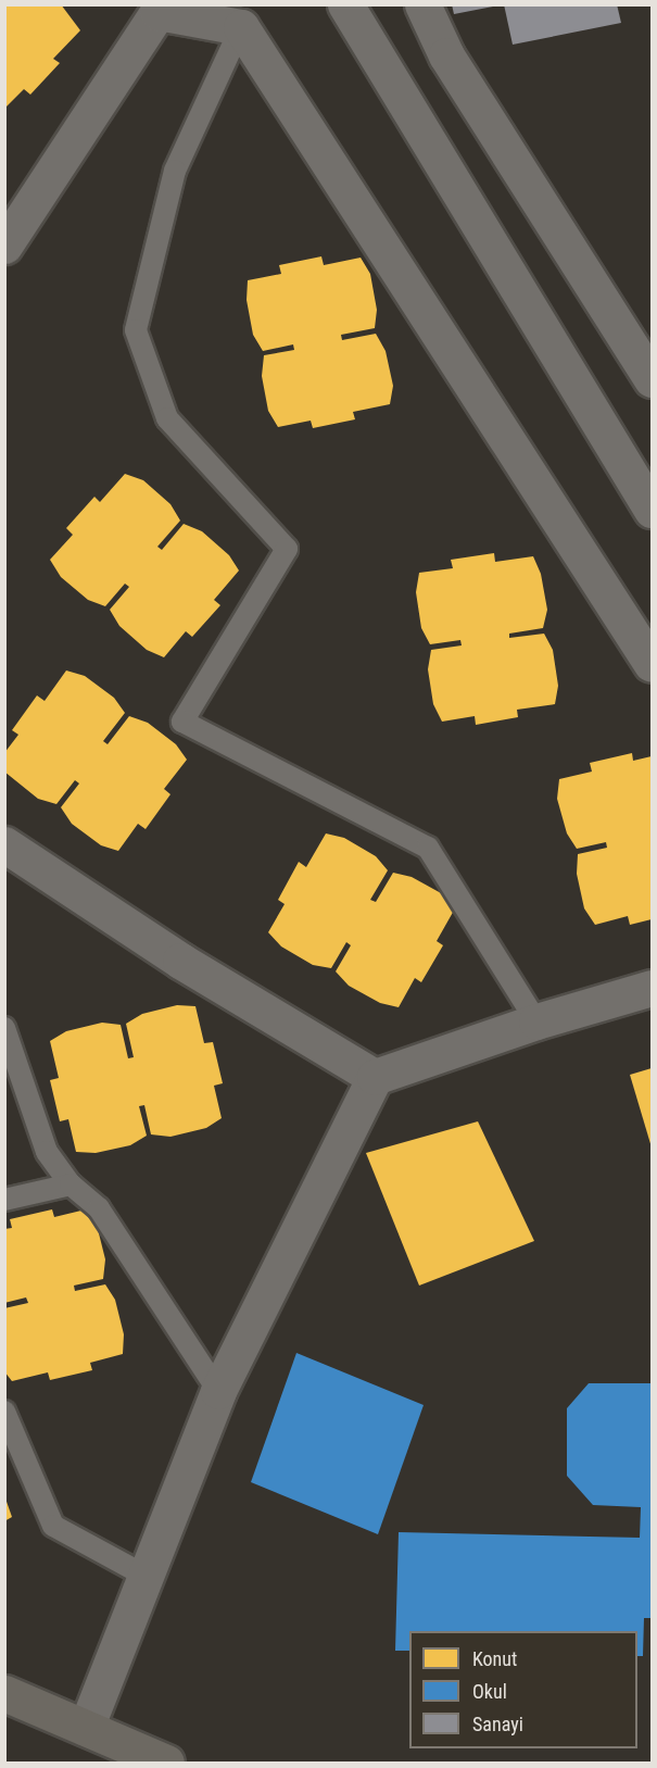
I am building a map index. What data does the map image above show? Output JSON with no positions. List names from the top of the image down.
{
  "legend": ["Konut", "Okul", "Sanayi"]
}
